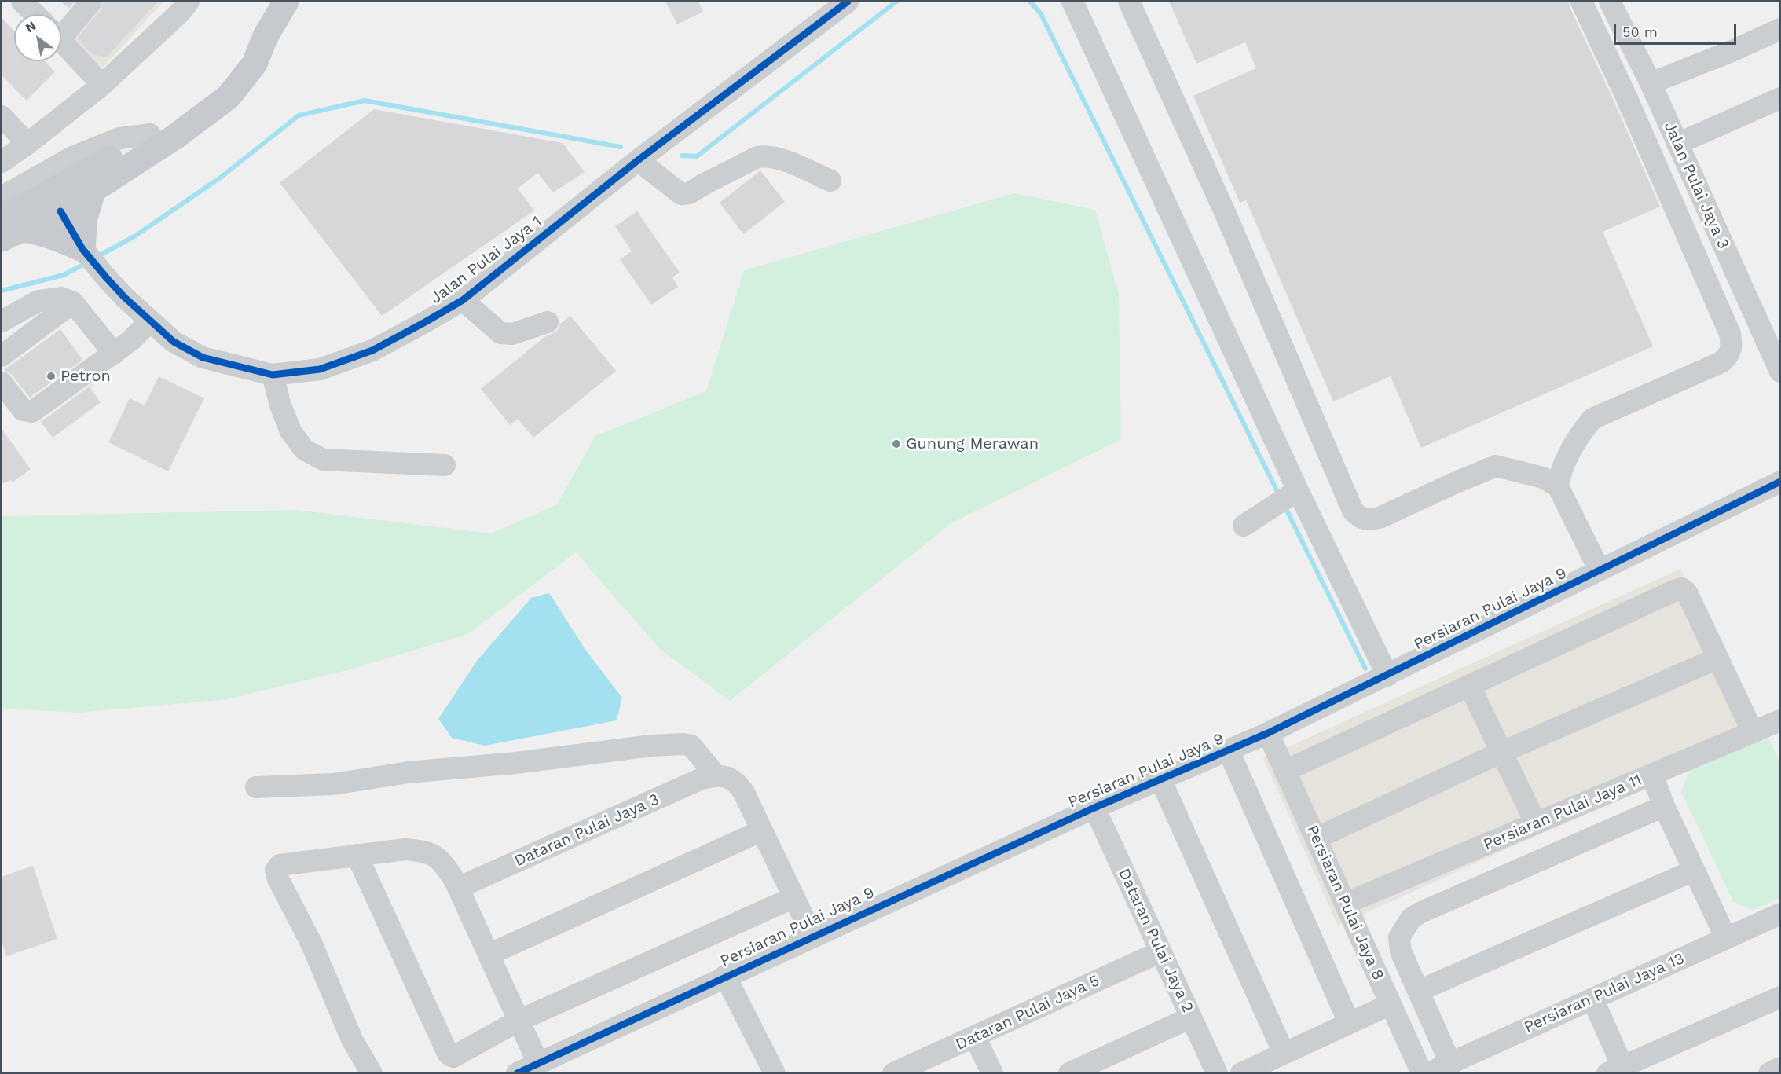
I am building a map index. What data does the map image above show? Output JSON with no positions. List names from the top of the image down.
{
  "streets": {
    "street": [
      "Jalan Pulai Jaya 3",
      "Jalan Pulai Jaya 1",
      "Persiaran Pulai Jaya 9",
      "Persiaran Pulai Jaya 11",
      "Dataran Pulai Jaya 3",
      "Persiaran Pulai Jaya 8",
      "Dataran Pulai Jaya 2",
      "Persiaran Pulai Jaya 13",
      "Dataran Pulai Jaya 5"
    ]
  },
  "crossings": [
    ["Persiaran Pulai Jaya 9", "Persiaran Pulai Jaya 8"],
    ["Persiaran Pulai Jaya 9", "Dataran Pulai Jaya 2"],
    ["Persiaran Pulai Jaya 11", "Persiaran Pulai Jaya 8"],
    ["Dataran Pulai Jaya 2", "Dataran Pulai Jaya 5"]
  ],
  "places": ["Petron", "Gunung Merawan"],
  "scale_bar": "50 m",
  "north": "top left"
}
